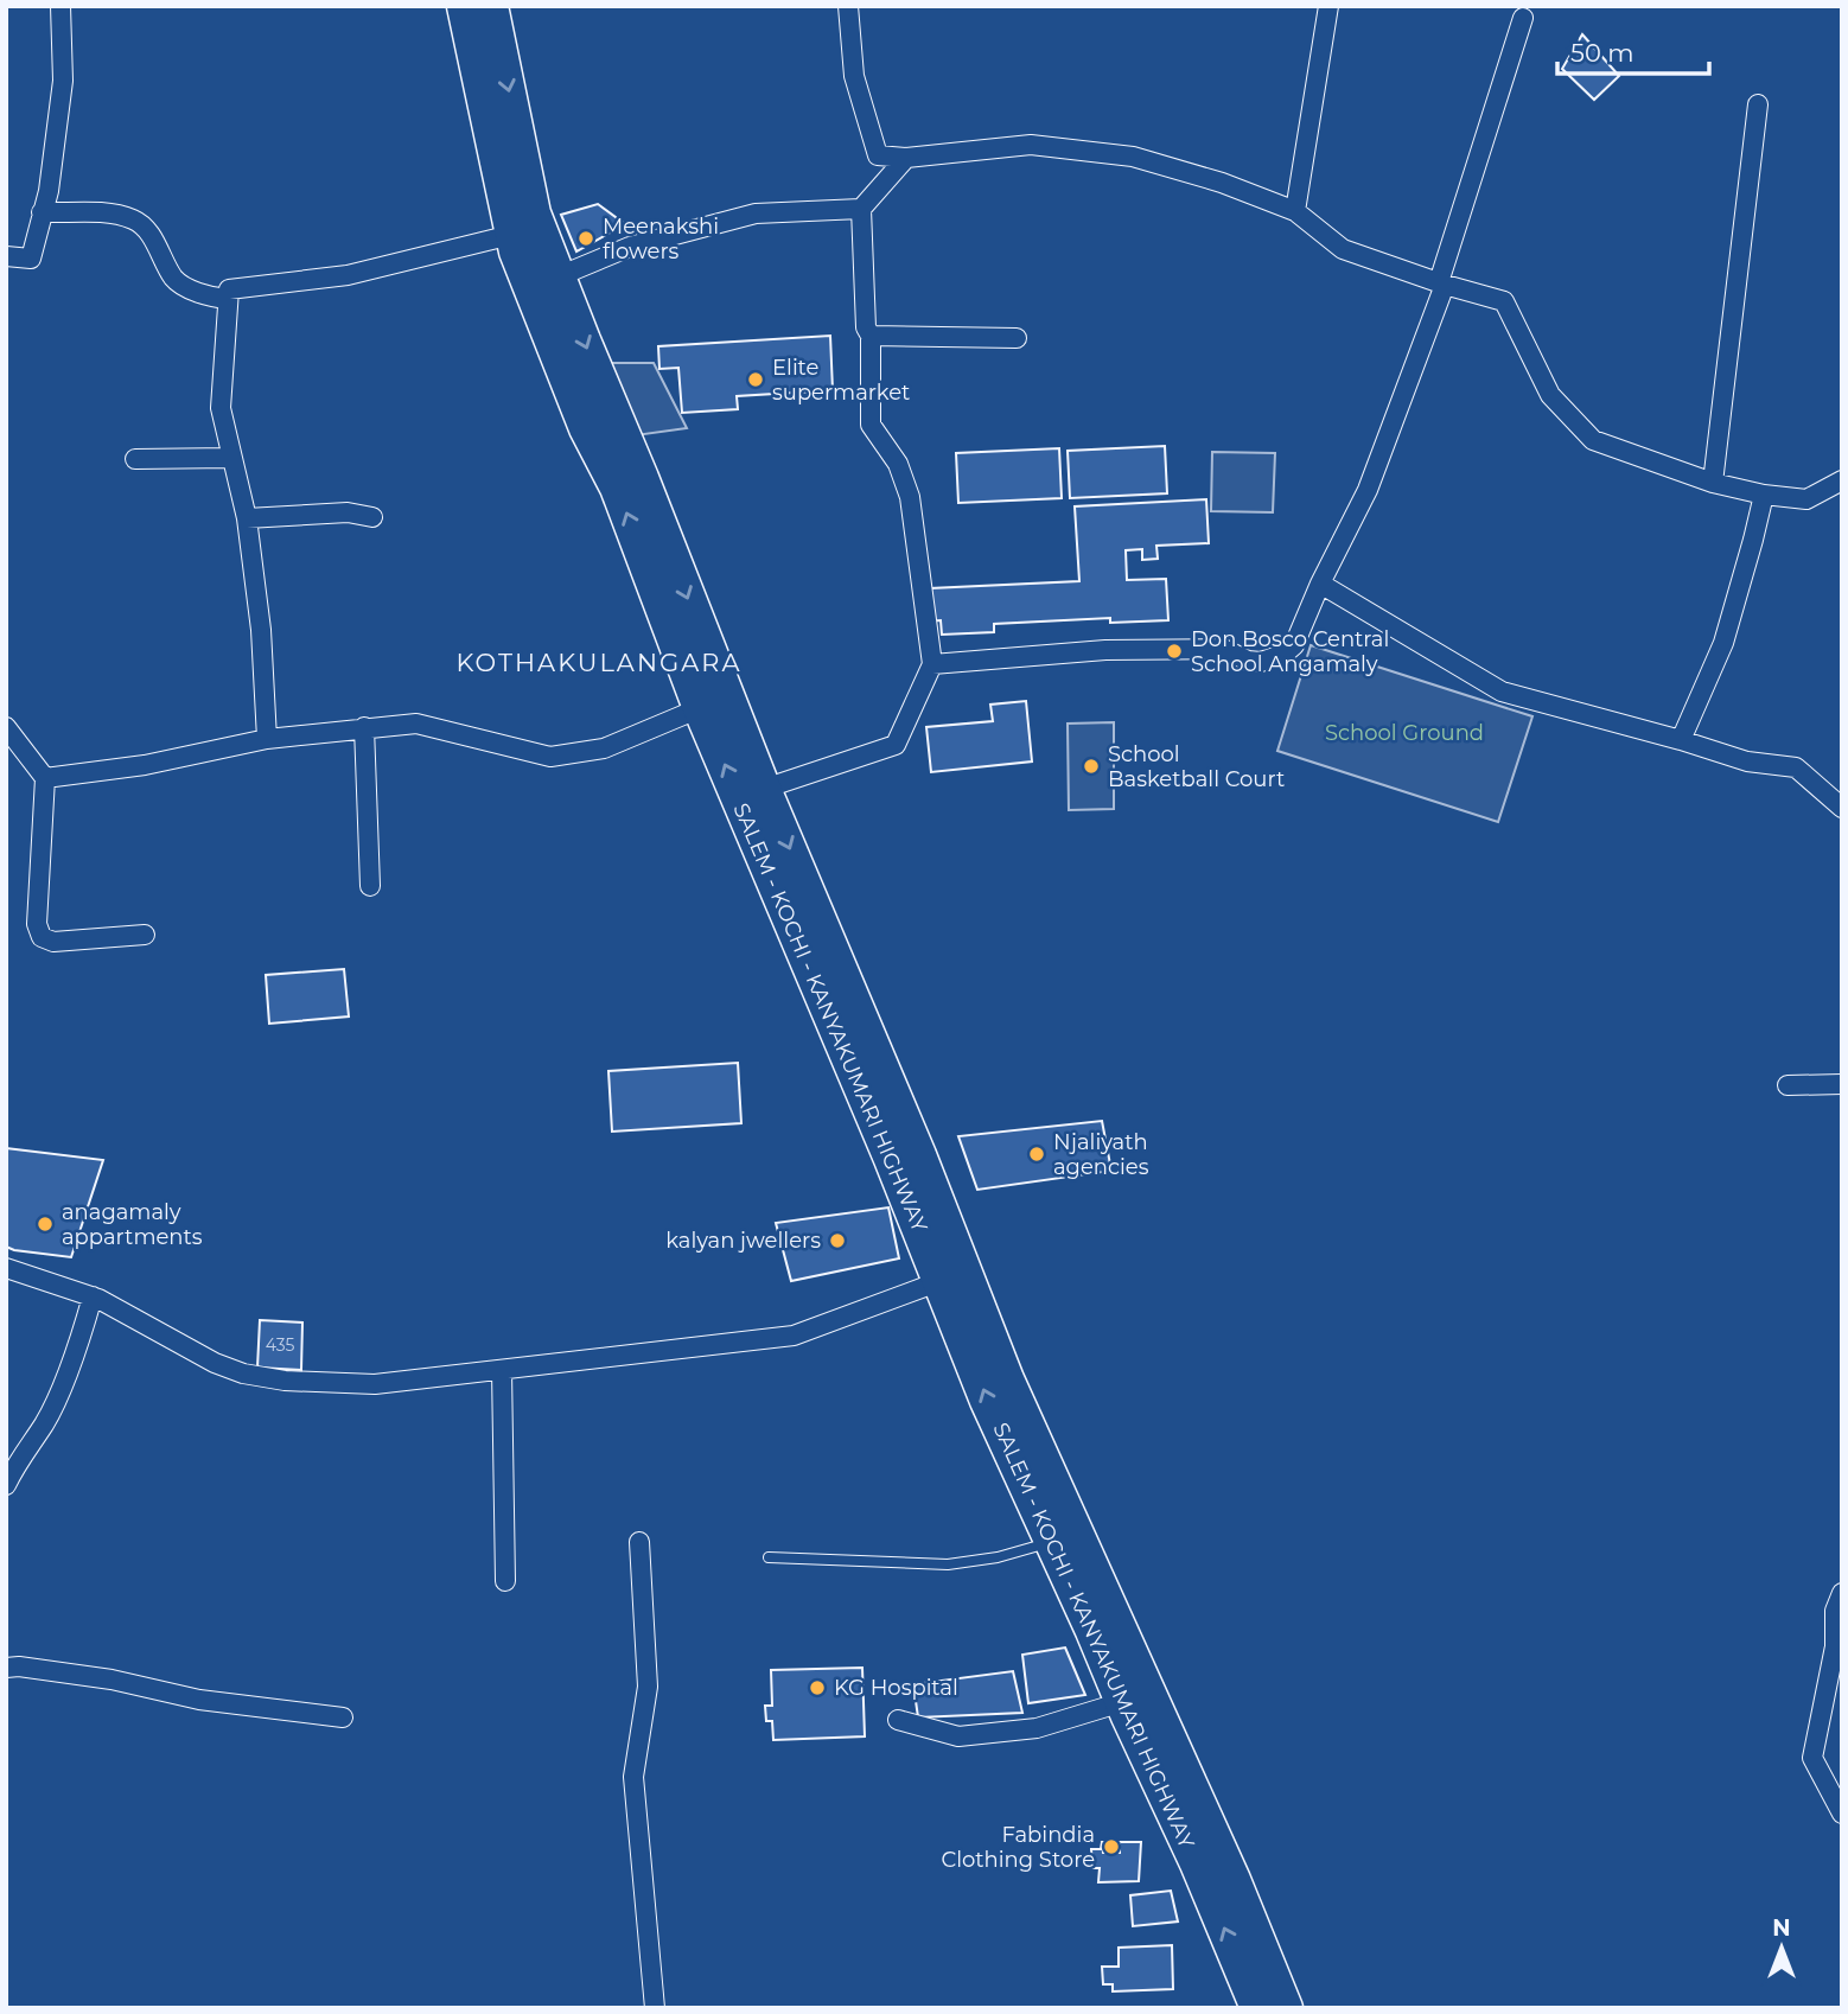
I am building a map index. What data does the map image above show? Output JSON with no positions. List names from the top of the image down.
{
  "streets": {
    "highway": ["SALEM - KOCHI - KANYAKUMARI HIGHWAY"]
  },
  "districts": ["KOTHAKULANGARA"],
  "parks": ["School Ground"],
  "places": [
    "Meenakshi flowers",
    "Elite supermarket",
    "Don Bosco Central School Angamaly",
    "School Basketball Court",
    "Njaliyath agencies",
    "anagamaly appartments",
    "kalyan jwellers",
    "KG Hospital",
    "Fabindia Clothing Store"
  ],
  "house_numbers": ["435"],
  "scale_bar": "50 m",
  "north": "top"
}
